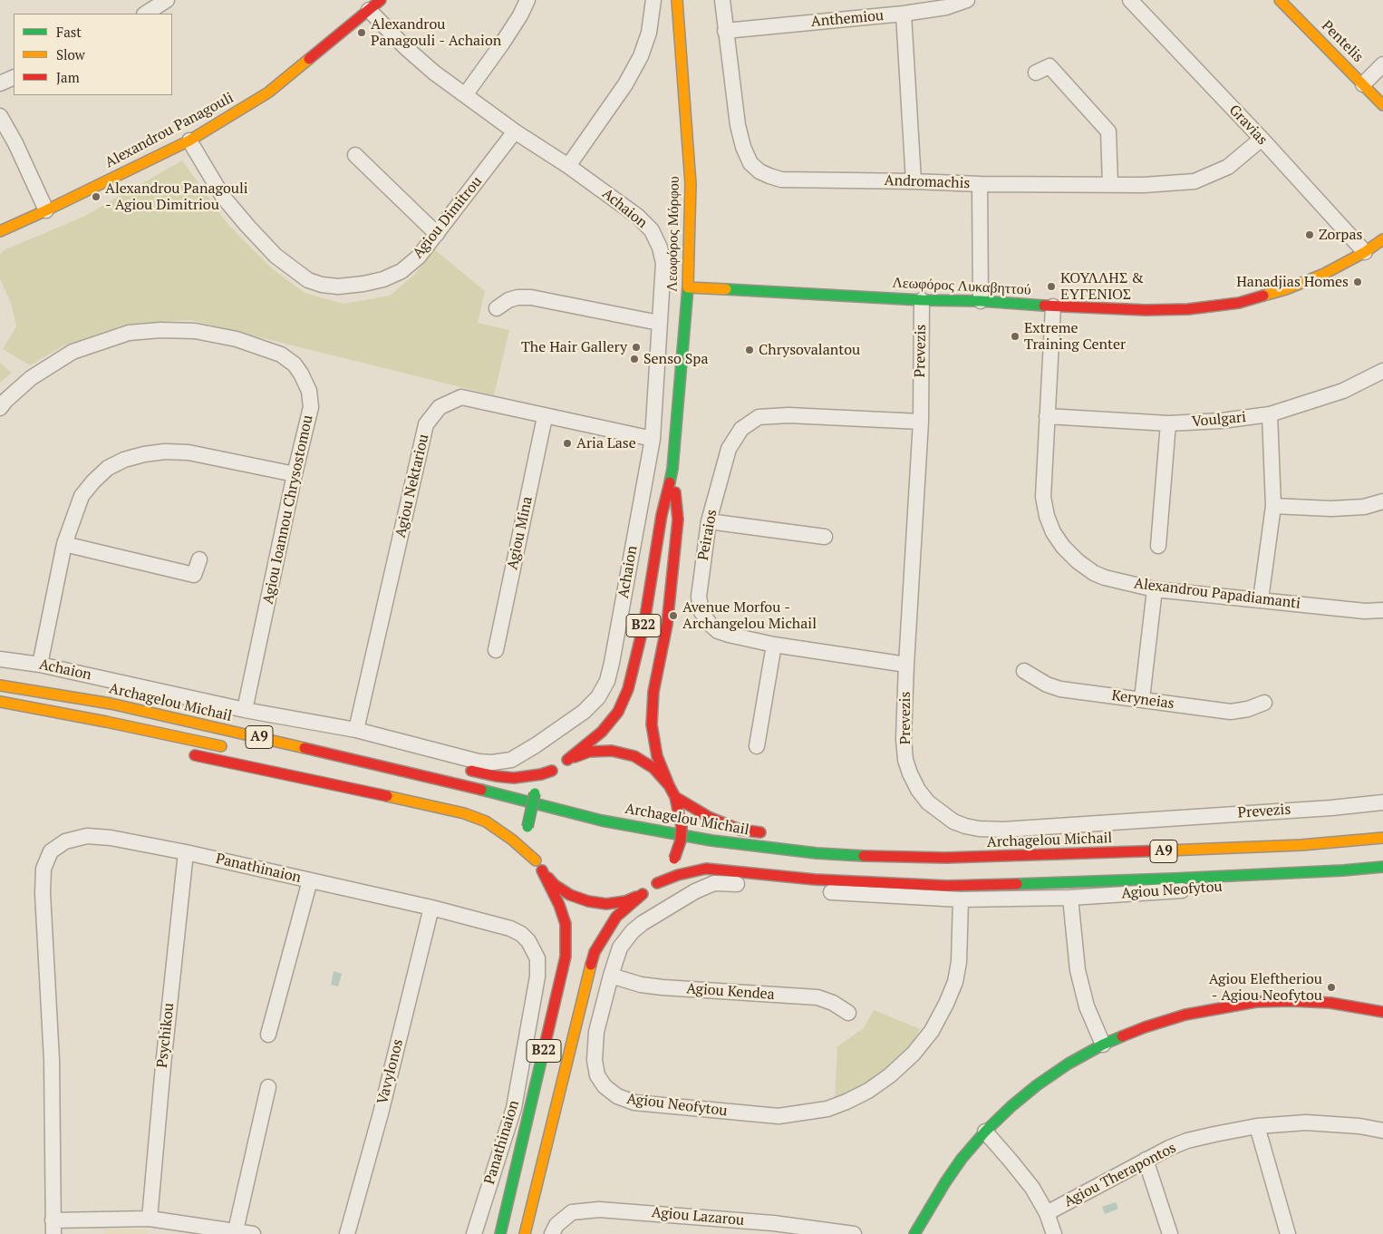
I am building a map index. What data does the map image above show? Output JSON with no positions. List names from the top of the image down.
{
  "streets": {
    "main road": [
      "Pentelis",
      "Alexandrou Panagouli",
      "Λεωφόρος Μόρφου",
      "Λεωφόρος Λυκαβηττού",
      "B22",
      "Archagelou Michail",
      "A9"
    ],
    "street": [
      "Anthemiou",
      "Gravias",
      "Andromachis",
      "Achaion",
      "Agiou Dimitrou",
      "Prevezis",
      "Voulgari",
      "Agiou Nektariou",
      "Agiou Ioannou Chrysostomou",
      "Agiou Mina",
      "Peiraios",
      "Alexandrou Papadiamanti",
      "Keryneias",
      "Panathinaion",
      "Agiou Neofytou",
      "Agiou Kendea",
      "Psychikou",
      "Vavylonos",
      "Agiou Therapontos",
      "Agiou Lazarou"
    ]
  },
  "crossings": [
    ["Anthemiou", "Andromachis"],
    ["Gravias", "Andromachis"],
    ["Gravias", "Λεωφόρος Λυκαβηττού"],
    ["Alexandrou Panagouli", "Achaion"],
    ["Alexandrou Panagouli", "Agiou Dimitrou"],
    ["Achaion", "Agiou Dimitrou"],
    ["Achaion", "Agiou Nektariou"],
    ["Achaion", "Agiou Ioannou Chrysostomou"],
    ["Λεωφόρος Μόρφου", "Λεωφόρος Λυκαβηττού"],
    ["Λεωφόρος Μόρφου", "B22"],
    ["Λεωφόρος Λυκαβηττού", "Prevezis"],
    ["Λεωφόρος Λυκαβηττού", "Alexandrou Papadiamanti"],
    ["Prevezis", "Peiraios"],
    ["Voulgari", "Alexandrou Papadiamanti"],
    ["Agiou Nektariou", "Agiou Mina"],
    ["Panathinaion", "Psychikou"],
    ["Panathinaion", "Vavylonos"],
    ["Agiou Neofytou", "Agiou Kendea"]
  ],
  "places": [
    "Alexandrou Panagouli - Achaion",
    "Alexandrou Panagouli - Agiou Dimitriou",
    "Zorpas",
    "Hanadjias Homes",
    "ΚΟΥΛΛΗΣ & ΕΥΓΕΝΙΟΣ",
    "Extreme Training Center",
    "The Hair Gallery",
    "Chrysovalantou",
    "Senso Spa",
    "Aria Lase",
    "Avenue Morfou - Archangelou Michail",
    "Agiou Eleftheriou - Agiou Neofytou"
  ],
  "legend": ["Fast", "Slow", "Jam"]
}
